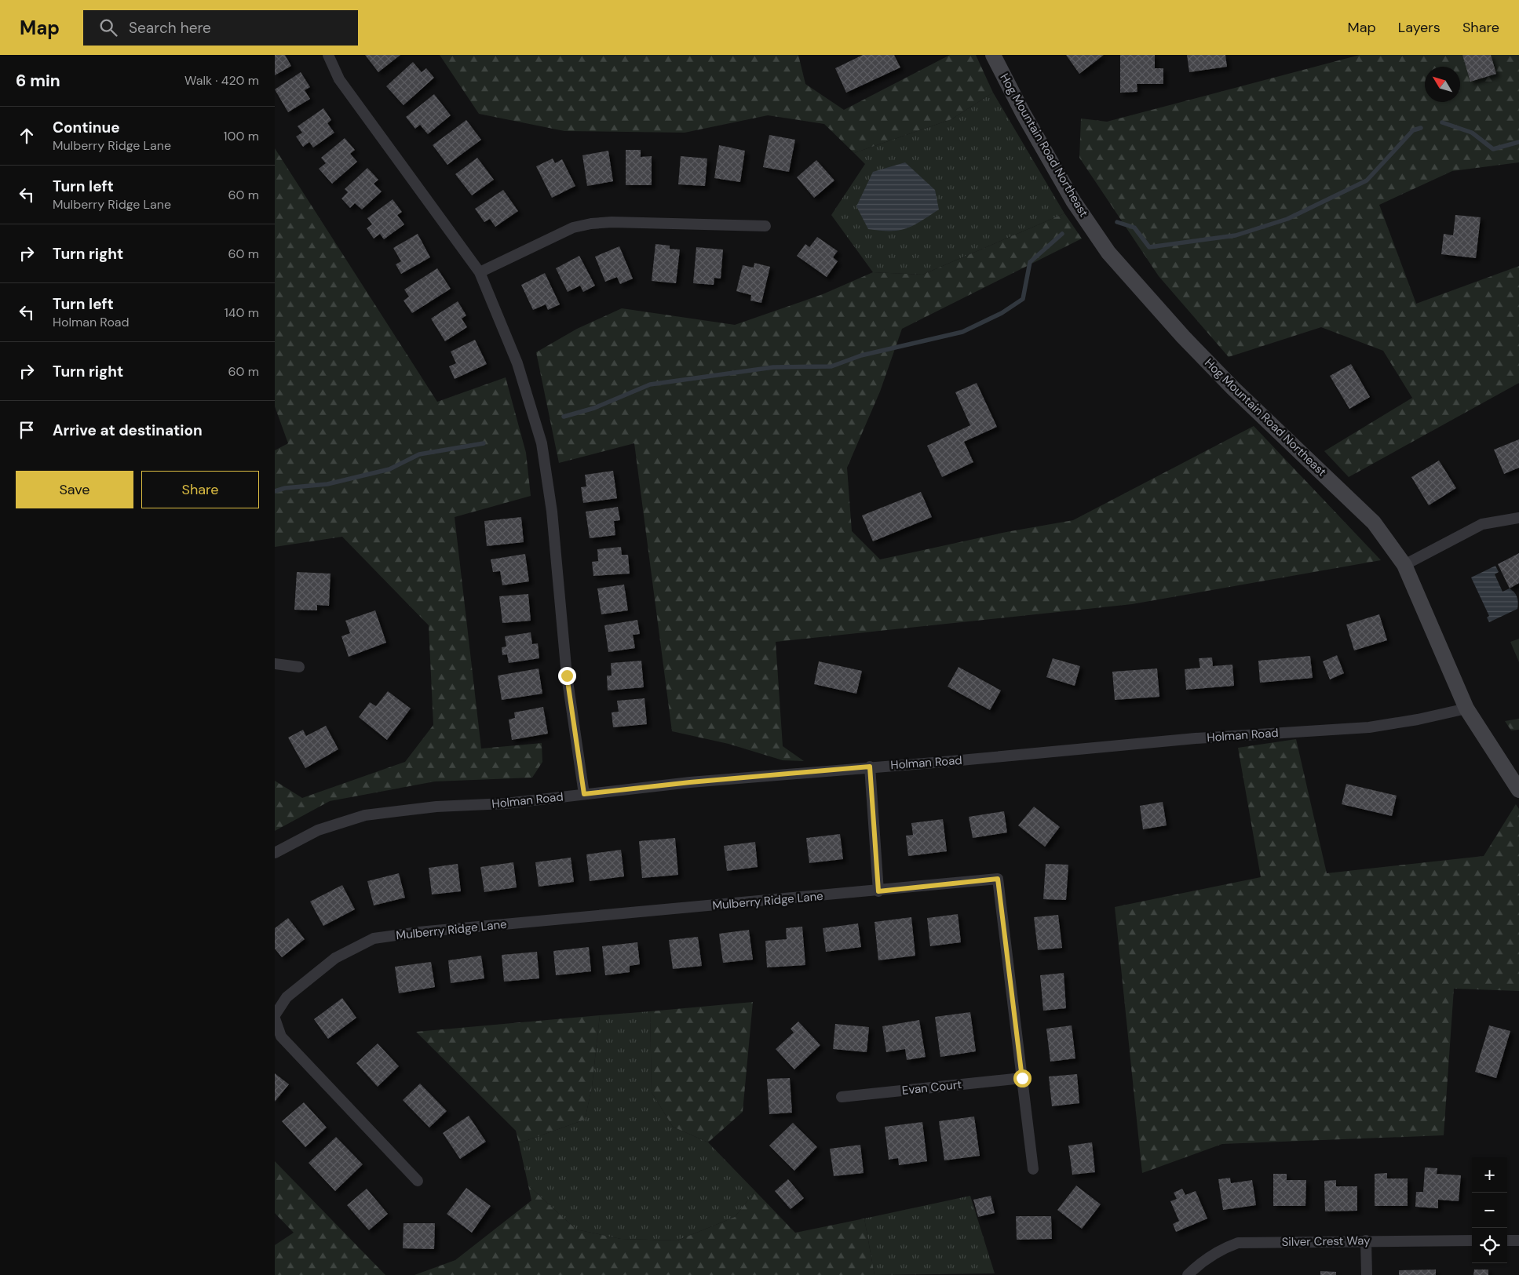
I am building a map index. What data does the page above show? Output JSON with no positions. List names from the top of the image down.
{
  "streets": {
    "street": [
      "Hog Mountain Road Northeast",
      "Holman Road",
      "Mulberry Ridge Lane",
      "Evan Court",
      "Silver Crest Way"
    ]
  },
  "crossings": [
    ["Hog Mountain Road Northeast", "Holman Road"],
    ["Mulberry Ridge Lane", "Evan Court"]
  ],
  "north": "top left",
  "page": {
    "header": "Map",
    "search": "Search here",
    "nav": ["Map", "Layers", "Share"],
    "heading": ["6 min", "Walk · 420 m"],
    "list": [
      ["Continue", "Mulberry Ridge Lane", "100 m"],
      ["Turn left", "Mulberry Ridge Lane", "60 m"],
      ["Turn right", "60 m"],
      ["Turn left", "Holman Road", "140 m"],
      ["Turn right", "60 m"],
      "Arrive at destination"
    ],
    "buttons": ["Save", "Share"],
    "map_buttons": ["+", "−"]
  }
}
